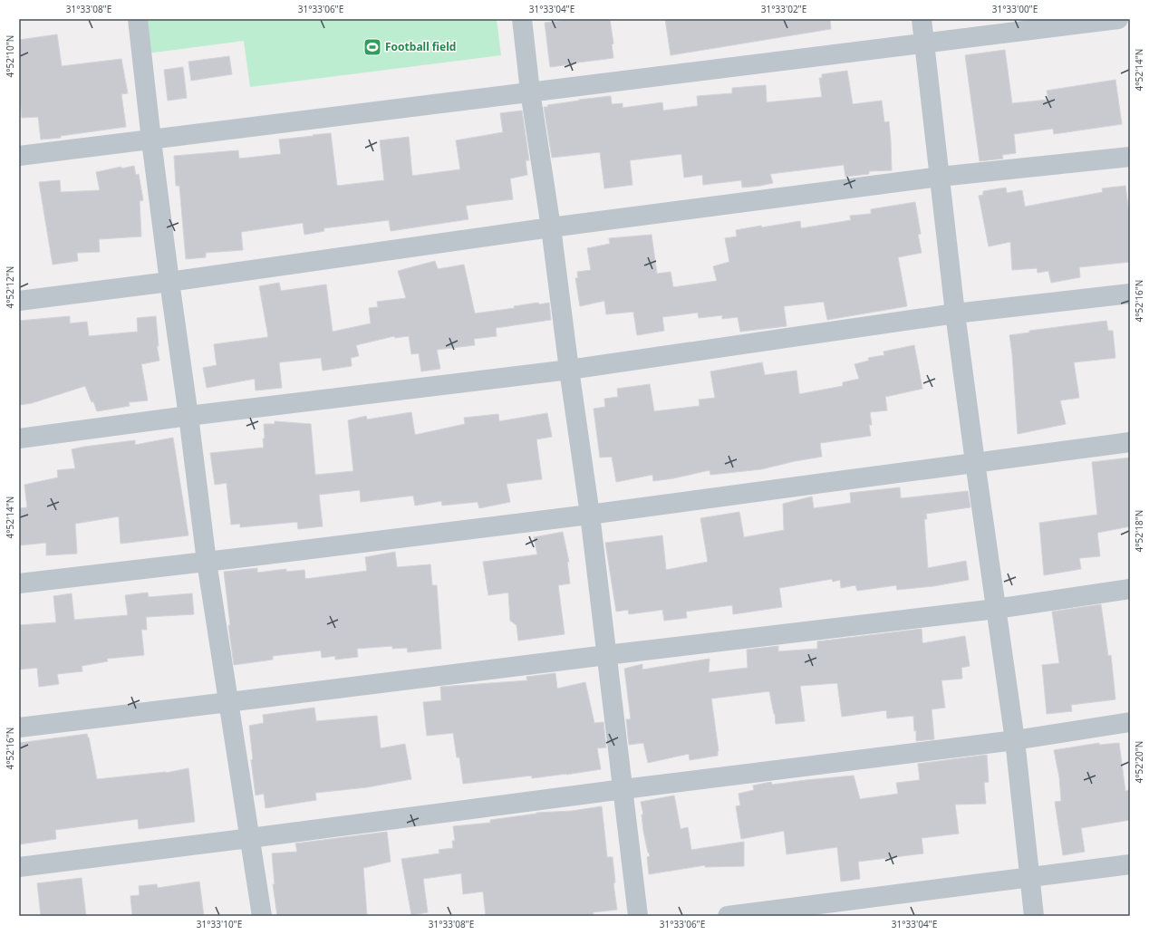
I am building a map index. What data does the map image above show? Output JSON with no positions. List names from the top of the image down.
{
  "places": {
    "sports": ["Football field"]
  },
  "coordinates": [
    "31°33'08\"E",
    "31°33'06\"E",
    "31°33'04\"E",
    "31°33'02\"E",
    "31°33'00\"E",
    "4°52'10\"N",
    "4°52'14\"N",
    "4°52'12\"N",
    "4°52'16\"N",
    "4°52'18\"N",
    "4°52'20\"N",
    "31°33'10\"E"
  ]
}
